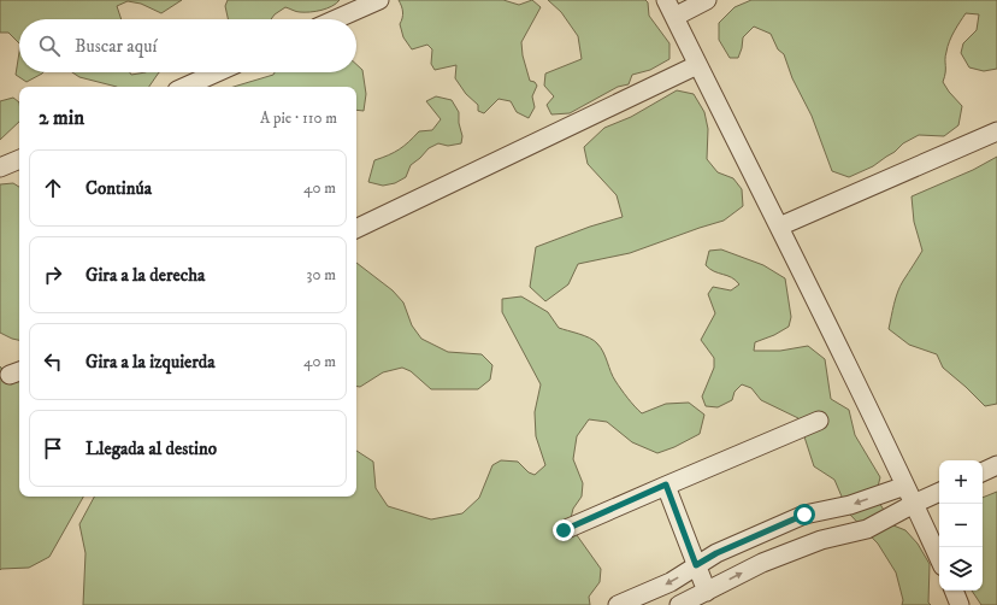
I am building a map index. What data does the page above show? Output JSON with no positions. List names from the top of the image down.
{
  "page": {
    "search": "Buscar aquí",
    "heading": ["2 min", "A pie · 110 m"],
    "list": [
      ["Continúa", "40 m"],
      ["Gira a la derecha", "30 m"],
      ["Gira a la izquierda", "40 m"],
      "Llegada al destino"
    ],
    "map_buttons": ["+", "−"]
  }
}
